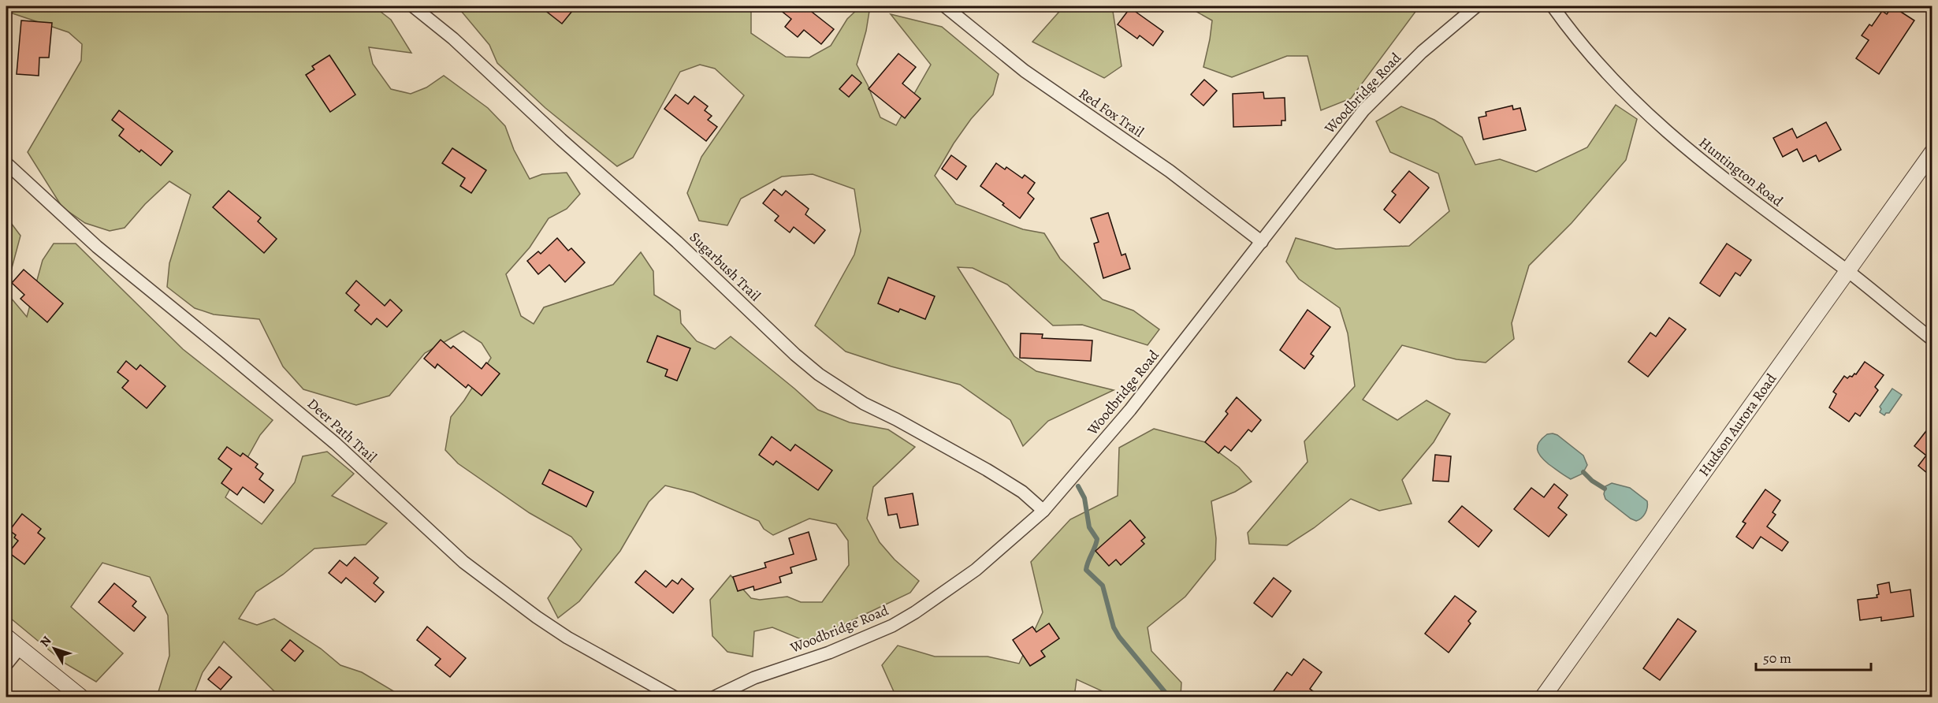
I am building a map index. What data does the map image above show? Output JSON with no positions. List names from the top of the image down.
{
  "streets": {
    "street": [
      "Woodbridge Road",
      "Red Fox Trail",
      "Huntington Road",
      "Sugarbush Trail",
      "Hudson Aurora Road",
      "Deer Path Trail"
    ]
  },
  "crossings": [
    ["Woodbridge Road", "Red Fox Trail"],
    ["Woodbridge Road", "Sugarbush Trail"],
    ["Huntington Road", "Hudson Aurora Road"]
  ],
  "scale_bar": "50 m",
  "north": "top left"
}
